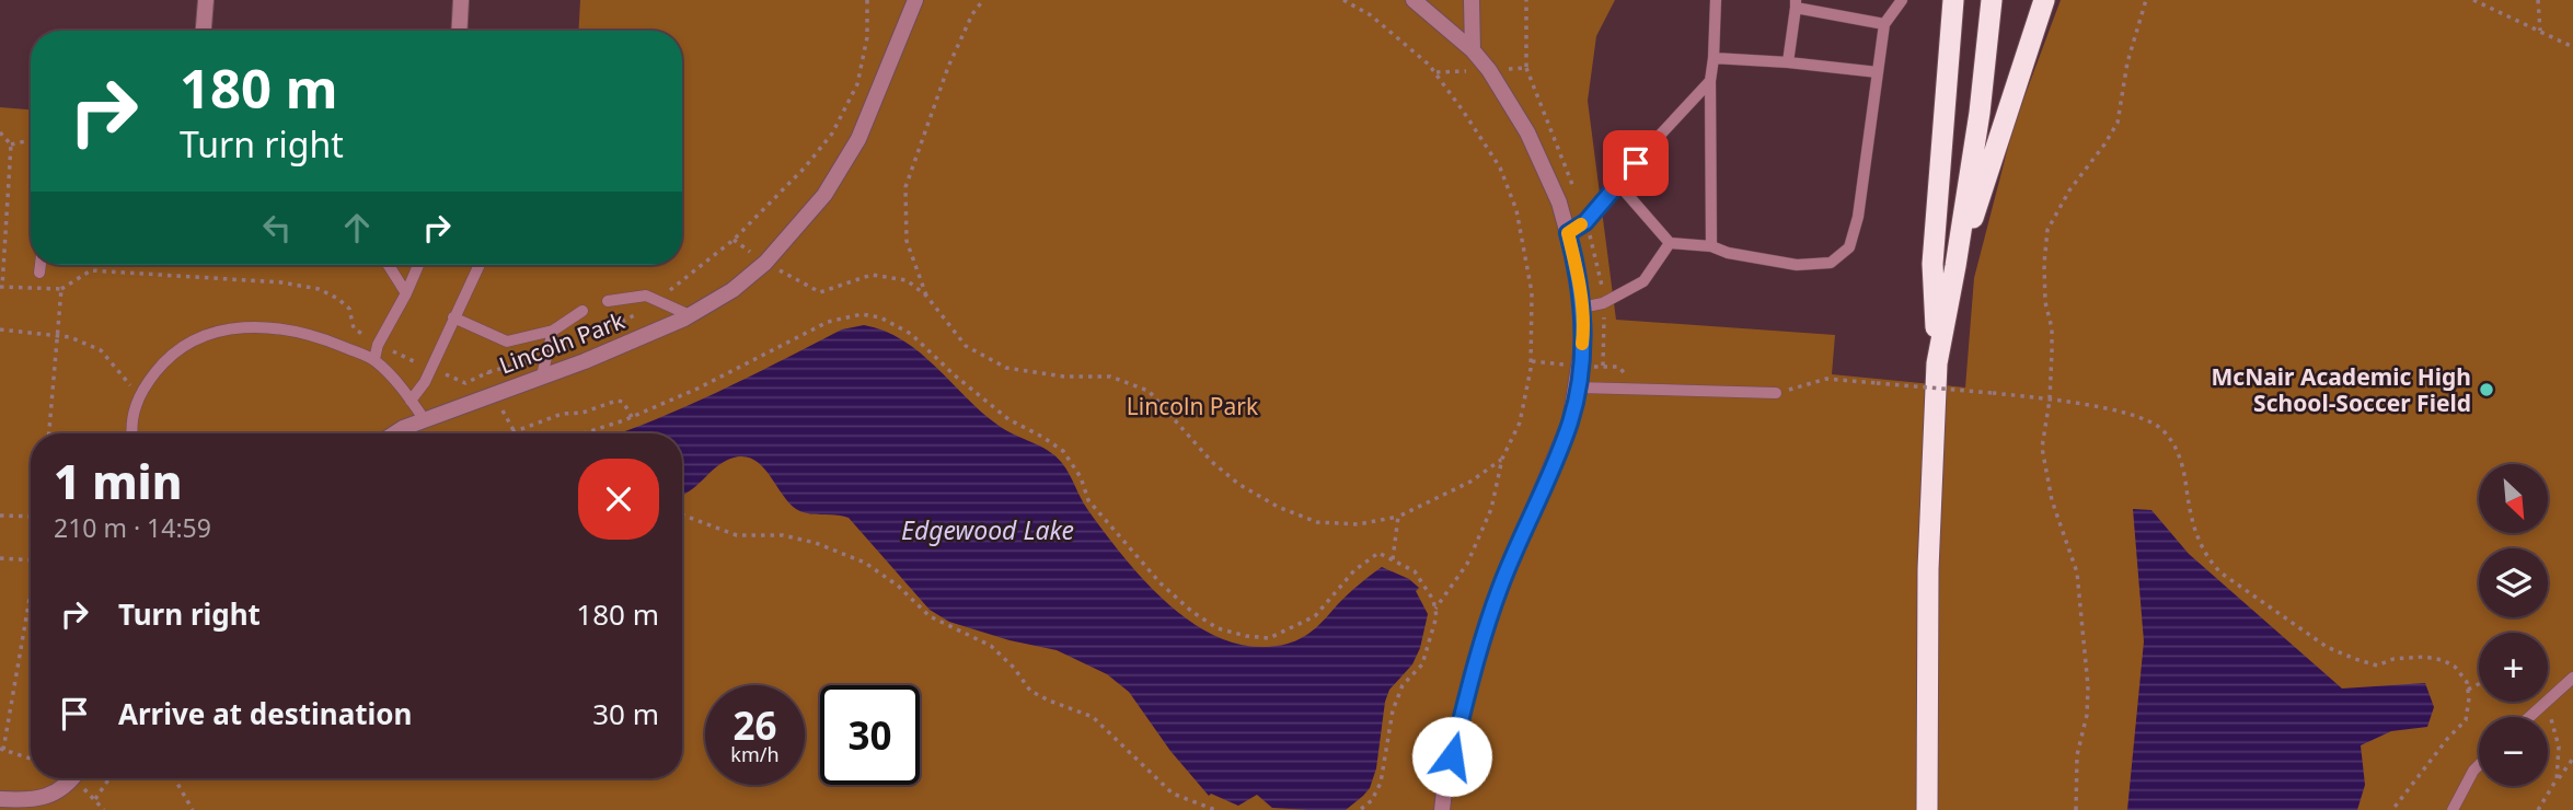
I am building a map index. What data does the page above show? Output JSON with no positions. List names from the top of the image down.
{
  "streets": {
    "street": ["Lincoln Park"]
  },
  "water": ["Edgewood Lake"],
  "parks": ["Lincoln Park"],
  "places": ["McNair Academic High School-Soccer Field"],
  "north": "bottom right",
  "page": {
    "turn": ["180 m", "Turn right"],
    "heading": ["1 min", "210 m · 14:59"],
    "map_buttons": ["+", "−"],
    "list": [
      {
        "name": "Turn right",
        "value": "180 m"
      },
      {
        "name": "Arrive at destination",
        "value": "30 m"
      }
    ],
    "speed": "26 km/h",
    "limit": "30"
  }
}
